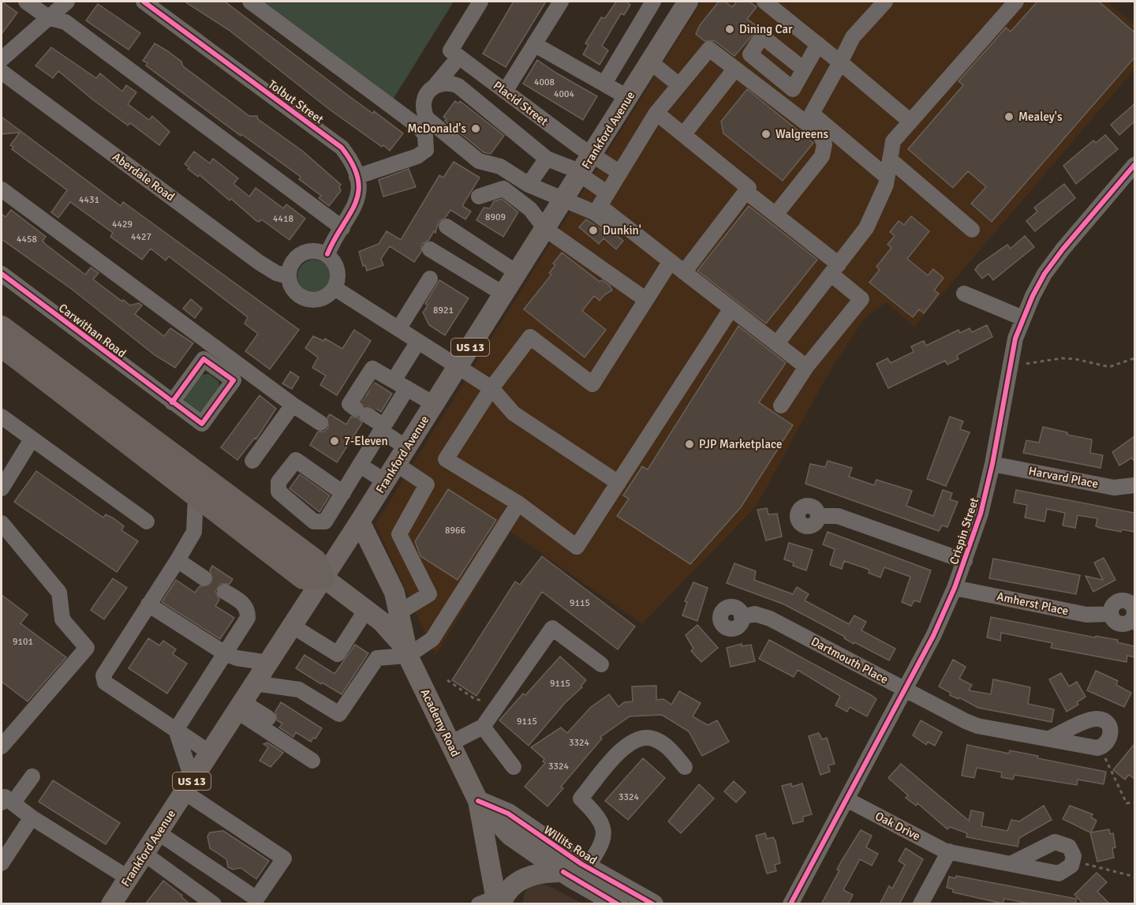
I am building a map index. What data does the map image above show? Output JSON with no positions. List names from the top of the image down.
{
  "streets": {
    "main road": [
      "Frankford Avenue",
      "US 13",
      "Academy Road",
      "Willits Road"
    ],
    "street": [
      "Tolbut Street",
      "Placid Street",
      "Aberdale Road",
      "Carwithan Road",
      "Harvard Place",
      "Crispin Street",
      "Amherst Place",
      "Dartmouth Place",
      "Oak Drive"
    ]
  },
  "crossings": [
    ["Tolbut Street", "Aberdale Road"],
    ["Placid Street", "Frankford Avenue"],
    ["Frankford Avenue", "Academy Road"],
    ["Harvard Place", "Crispin Street"],
    ["Crispin Street", "Amherst Place"],
    ["Crispin Street", "Dartmouth Place"],
    ["Crispin Street", "Oak Drive"],
    ["Academy Road", "Willits Road"]
  ],
  "places": [
    "Dining Car",
    "Mealey's",
    "McDonald's",
    "Walgreens",
    "Dunkin'",
    "7-Eleven",
    "PJP Marketplace"
  ],
  "house_numbers": [
    "4008",
    "4004",
    "4431",
    "8909",
    "4418",
    "4429",
    "4427",
    "4458",
    "8921",
    "8966",
    "9115",
    "9101",
    "9115",
    "9115",
    "3324",
    "3324",
    "3324"
  ]
}
